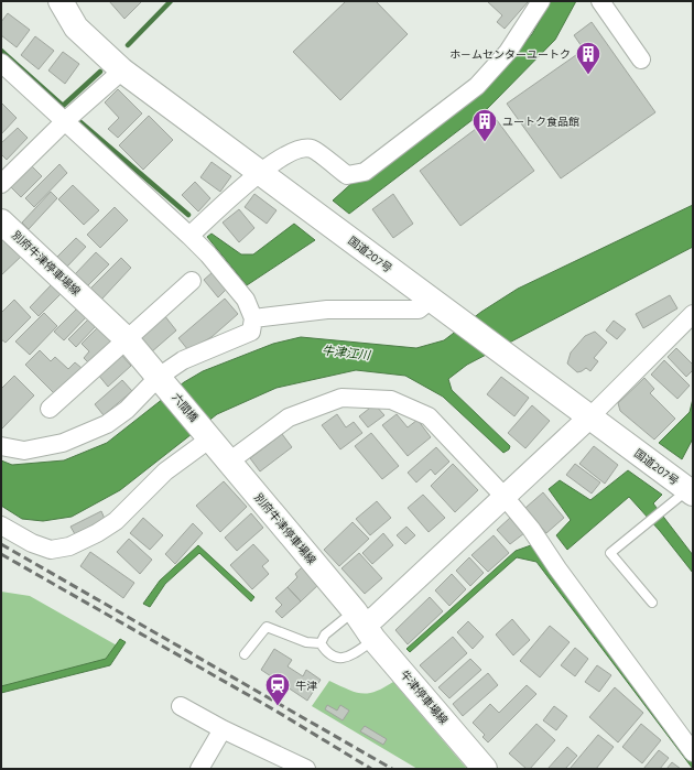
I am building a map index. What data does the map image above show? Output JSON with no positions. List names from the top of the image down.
{
  "streets": {
    "main road": [
      "国道207号",
      "別府牛津停車場線",
      "六間橋",
      "牛津停車場線"
    ]
  },
  "crossings": [
    ["別府牛津停車場線", "六間橋"],
    ["別府牛津停車場線", "牛津停車場線"]
  ],
  "water": ["牛津江川"],
  "places": {
    "building": ["ホ－ムセンターユートク", "ユートク食品館"],
    "station": ["牛津"]
  }
}
